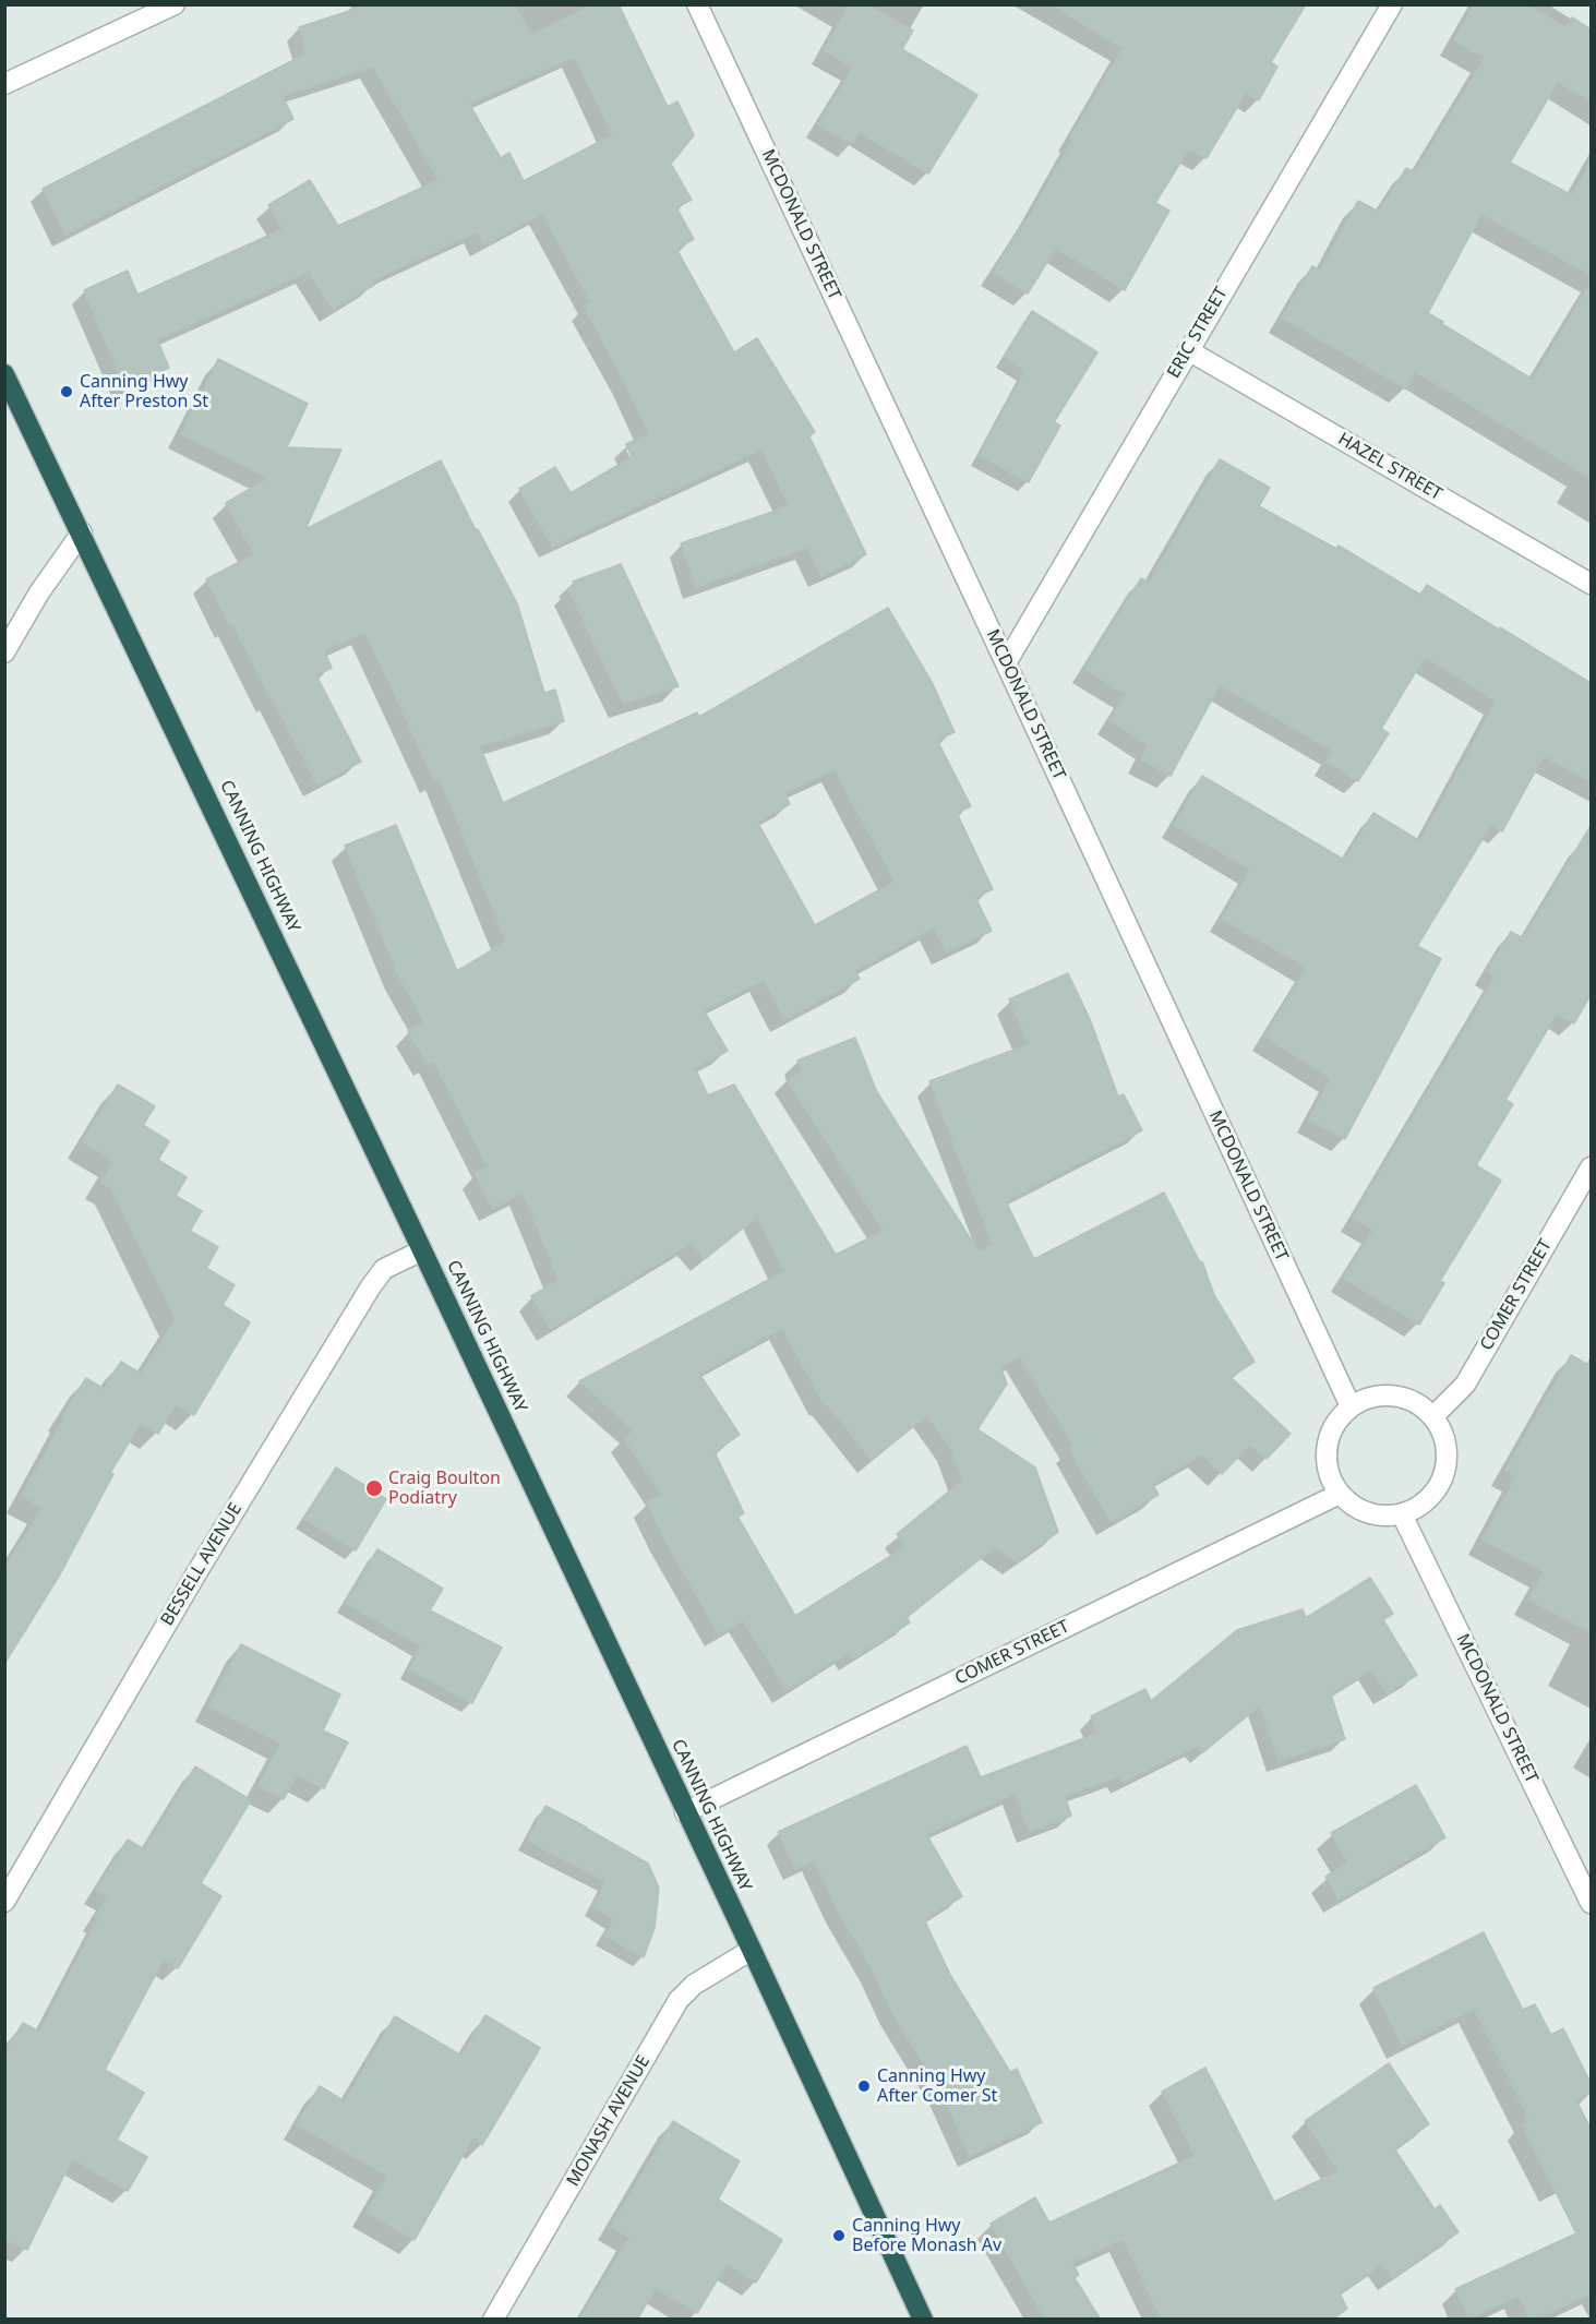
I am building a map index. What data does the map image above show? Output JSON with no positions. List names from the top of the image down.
{
  "streets": {
    "highway": ["CANNING HIGHWAY"],
    "street": [
      "MCDONALD STREET",
      "ERIC STREET",
      "HAZEL STREET",
      "COMER STREET",
      "BESSELL AVENUE",
      "MONASH AVENUE"
    ]
  },
  "crossings": [
    ["MCDONALD STREET", "ERIC STREET"],
    ["MCDONALD STREET", "COMER STREET"],
    ["ERIC STREET", "HAZEL STREET"],
    ["CANNING HIGHWAY", "COMER STREET"],
    ["CANNING HIGHWAY", "BESSELL AVENUE"],
    ["CANNING HIGHWAY", "MONASH AVENUE"]
  ],
  "places": [
    "Canning Hwy After Preston St",
    "Craig Boulton Podiatry",
    "Canning Hwy After Comer St",
    "Canning Hwy Before Monash Av"
  ]
}
